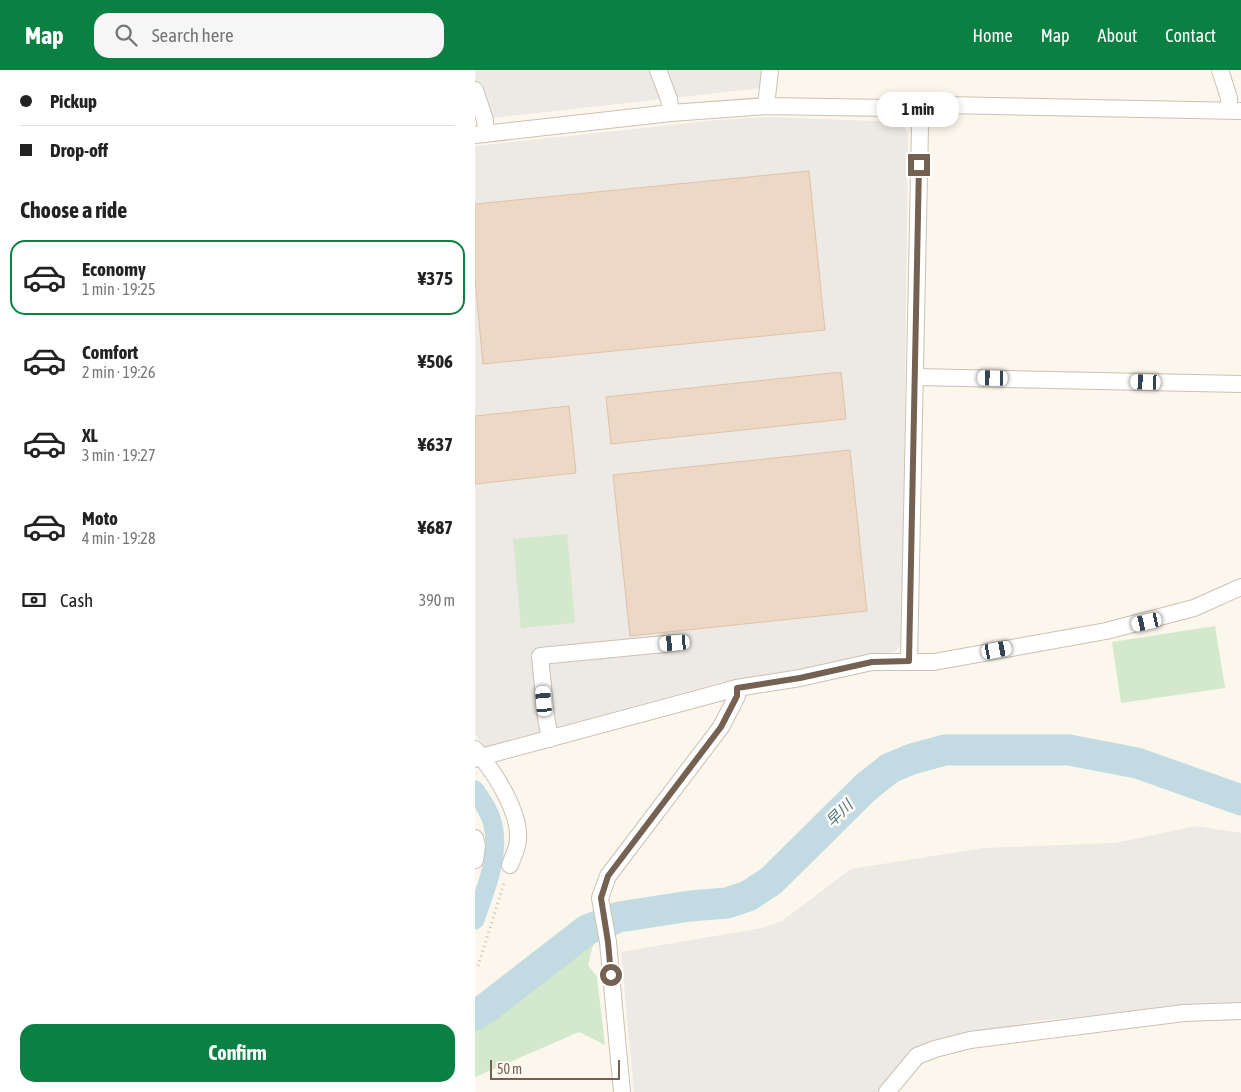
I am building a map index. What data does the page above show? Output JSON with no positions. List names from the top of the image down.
{
  "water": ["早川"],
  "scale_bar": "50 m",
  "page": {
    "header": "Map",
    "search": "Search here",
    "nav": [
      "Home",
      "Map",
      "About",
      "Contact"
    ],
    "banner": ["Pickup", "Drop-off"],
    "bubble": "1 min",
    "heading": "Choose a ride",
    "list": [
      {
        "name": "Economy",
        "note": "1 min · 19:25",
        "value": "¥375"
      },
      {
        "name": "Comfort",
        "note": "2 min · 19:26",
        "value": "¥506"
      },
      {
        "name": "XL",
        "note": "3 min · 19:27",
        "value": "¥637"
      },
      {
        "name": "Moto",
        "note": "4 min · 19:28",
        "value": "¥687"
      }
    ],
    "pay": ["Cash", "390 m"],
    "buttons": "Confirm",
    "scale": "50 m"
  }
}
